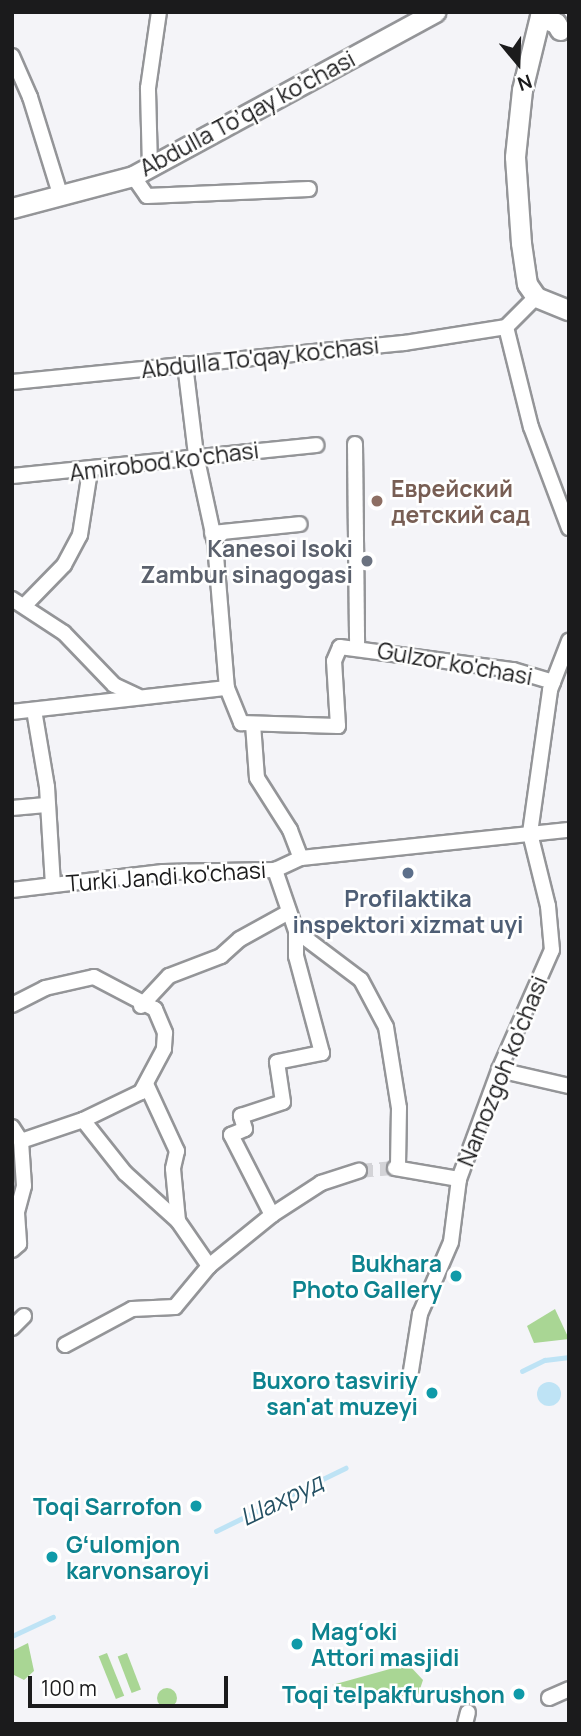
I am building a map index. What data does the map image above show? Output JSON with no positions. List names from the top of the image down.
{
  "streets": {
    "street": [
      "Abdulla To’qay ko’chasi",
      "Abdulla To'qay ko'chasi",
      "Amirobod ko'chasi",
      "Gulzor ko'chasi",
      "Turki Jandi ko'chasi",
      "Namozgoh ko'chasi"
    ]
  },
  "crossings": [
    ["Gulzor ko'chasi", "Namozgoh ko'chasi"],
    ["Turki Jandi ko'chasi", "Namozgoh ko'chasi"]
  ],
  "water": ["Шахруд"],
  "places": [
    "Еврейский детский сад",
    "Kanesoi Isoki Zambur sinagogasi",
    "Profilaktika inspektori xizmat uyi",
    "Bukhara Photo Gallery",
    "Buxoro tasviriy san'at muzeyi",
    "Toqi Sarrofon",
    "Gʻulomjon karvonsaroyi",
    "Magʻoki Attori masjidi",
    "Toqi telpakfurushon"
  ],
  "scale_bar": "100 m",
  "north": "bottom"
}
